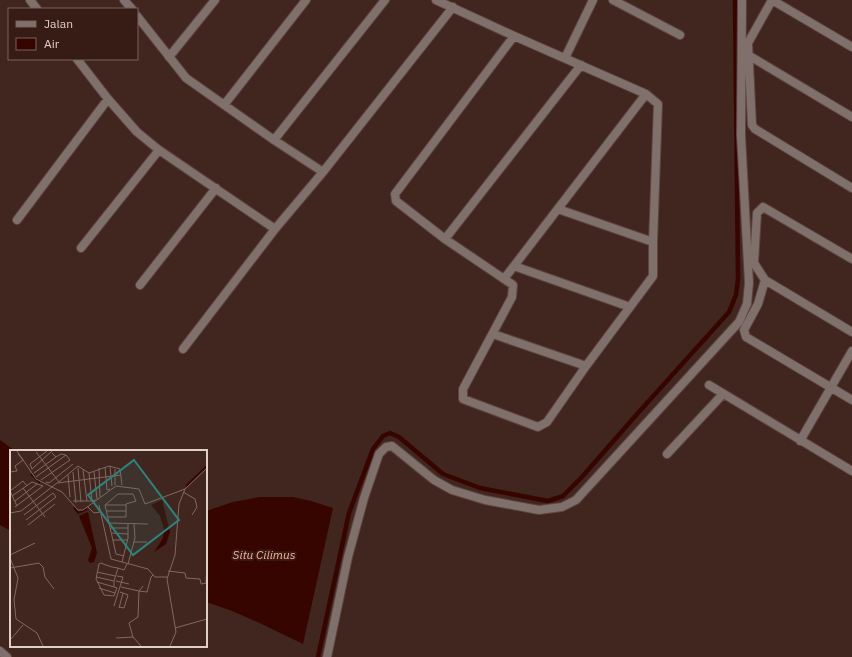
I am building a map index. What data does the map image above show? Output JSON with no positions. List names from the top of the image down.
{
  "water": ["Situ Cilimus"],
  "legend": ["Jalan", "Air"]
}
